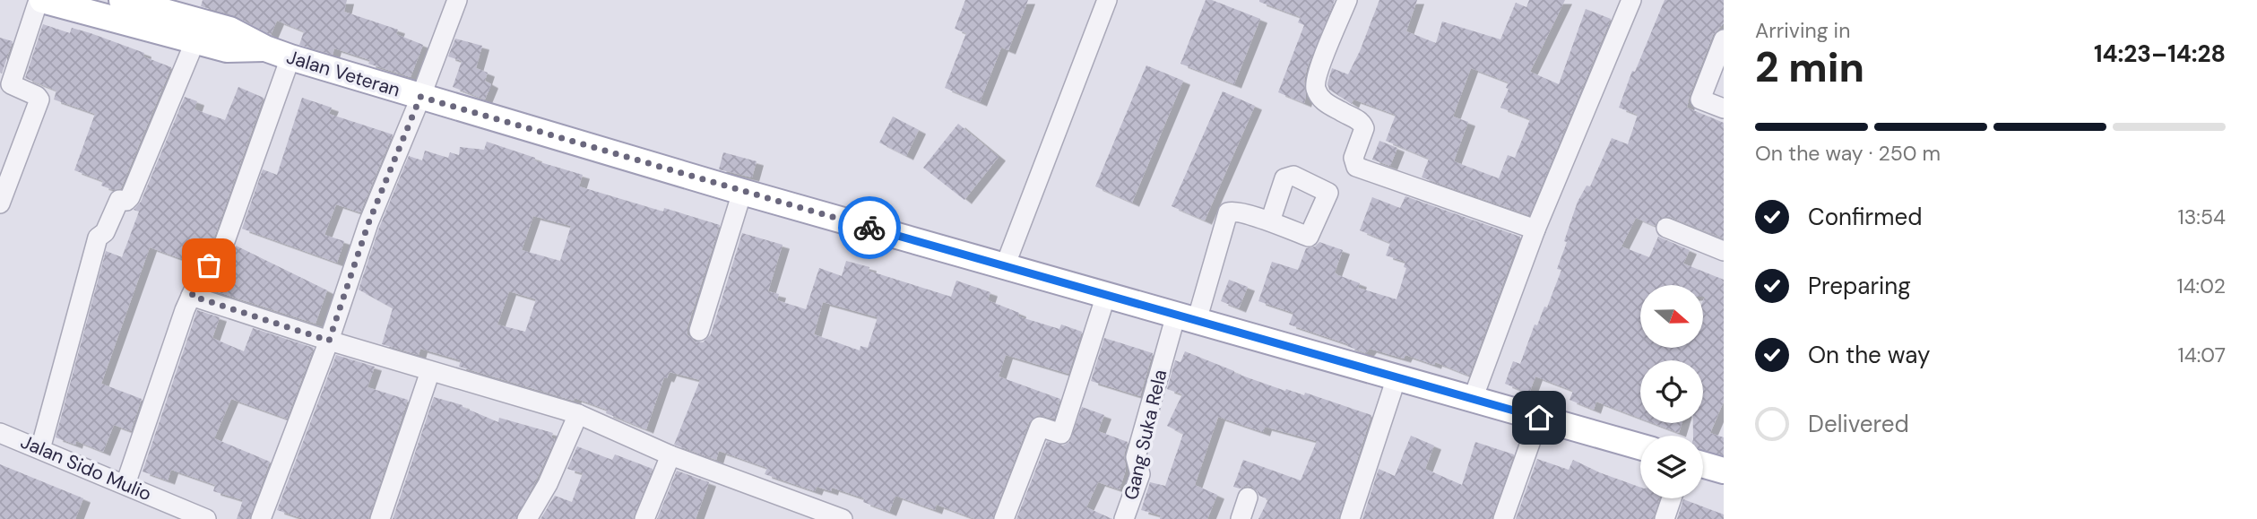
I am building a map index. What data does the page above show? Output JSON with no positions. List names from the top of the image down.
{
  "streets": {
    "main road": ["Jalan Veteran"],
    "street": ["Gang Suka Rela", "Jalan Sido Mulio"]
  },
  "crossings": [
    ["Jalan Veteran", "Gang Suka Rela"]
  ],
  "north": "right",
  "page": {
    "heading": ["2 min", "Arriving in", "14:23–14:28"],
    "bar": "On the way · 250 m",
    "list": [
      ["Confirmed", "13:54"],
      ["Preparing", "14:02"],
      ["On the way", "14:07"],
      "Delivered"
    ]
  }
}
